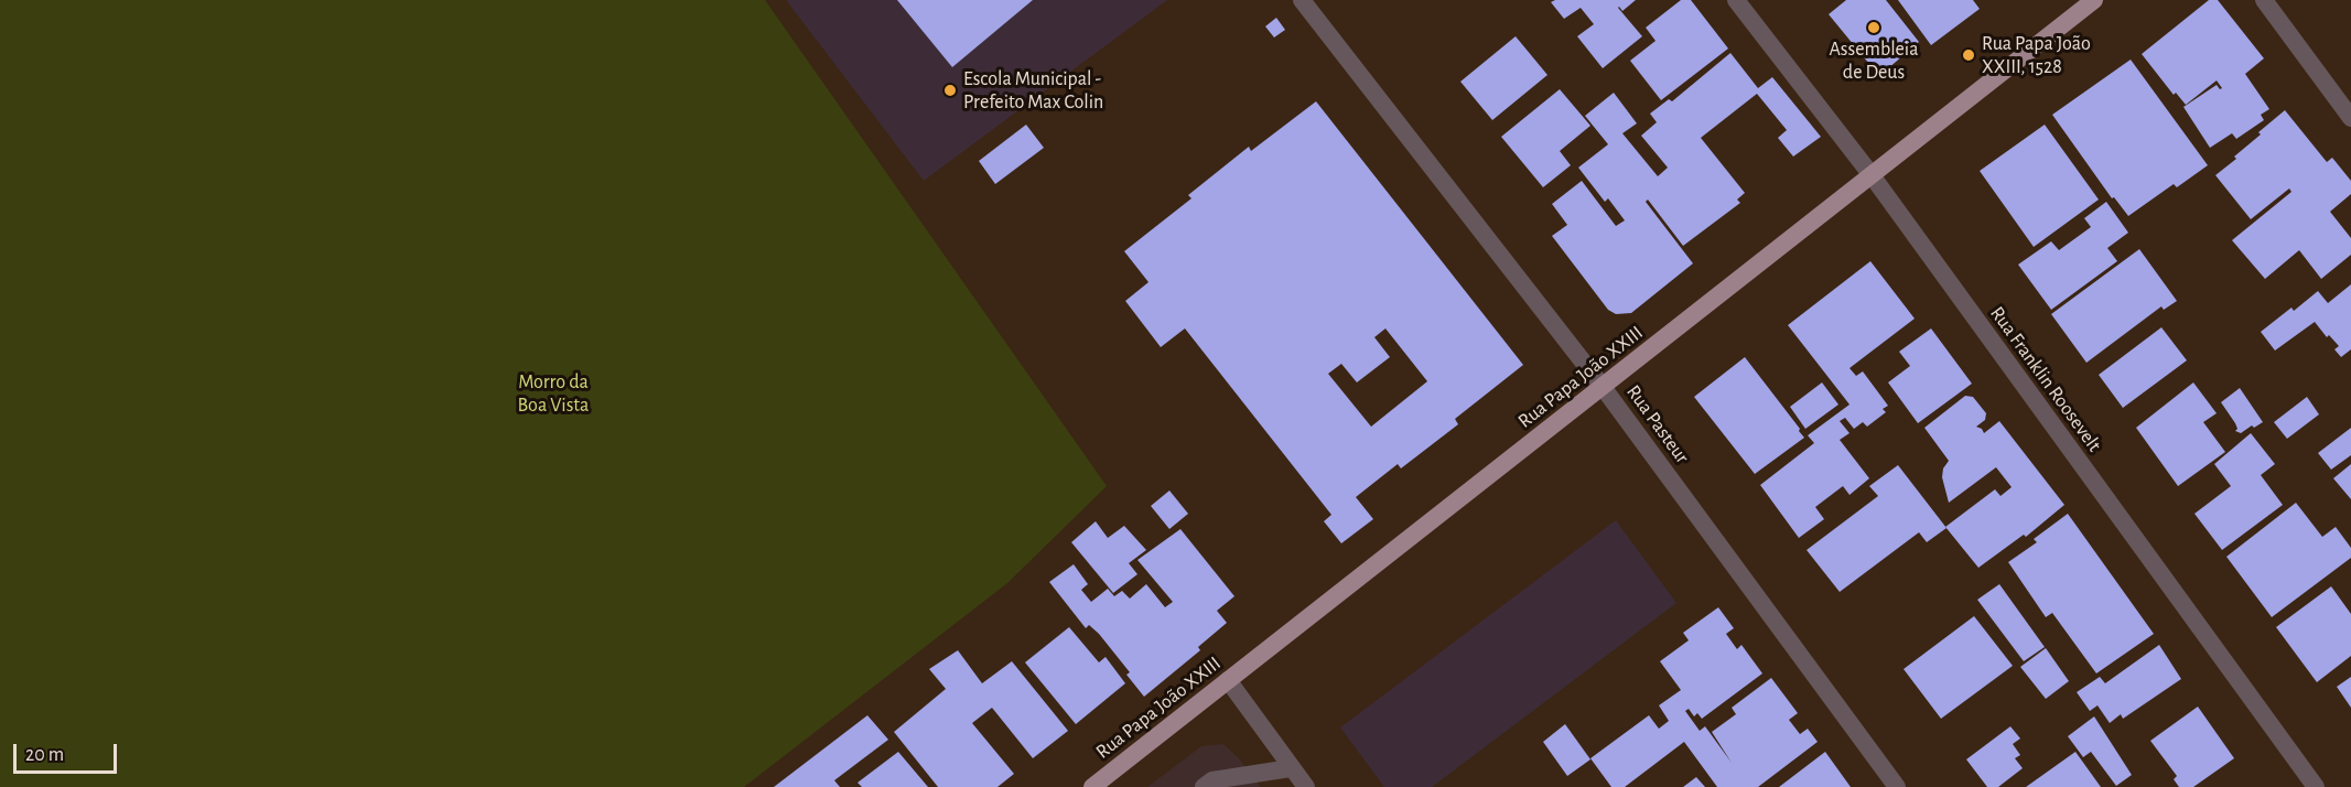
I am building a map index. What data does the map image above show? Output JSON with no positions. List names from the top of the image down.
{
  "streets": {
    "main road": ["Rua Papa João XXIII"],
    "street": ["Rua Franklin Roosevelt", "Rua Pasteur"]
  },
  "crossings": [
    ["Rua Papa João XXIII", "Rua Franklin Roosevelt"],
    ["Rua Papa João XXIII", "Rua Pasteur"]
  ],
  "parks": ["Morro da Boa Vista"],
  "places": ["Assembleia de Deus", "Rua Papa João XXIII, 1528", "Escola Municipal - Prefeito Max Colin"],
  "scale_bar": "20 m"
}
